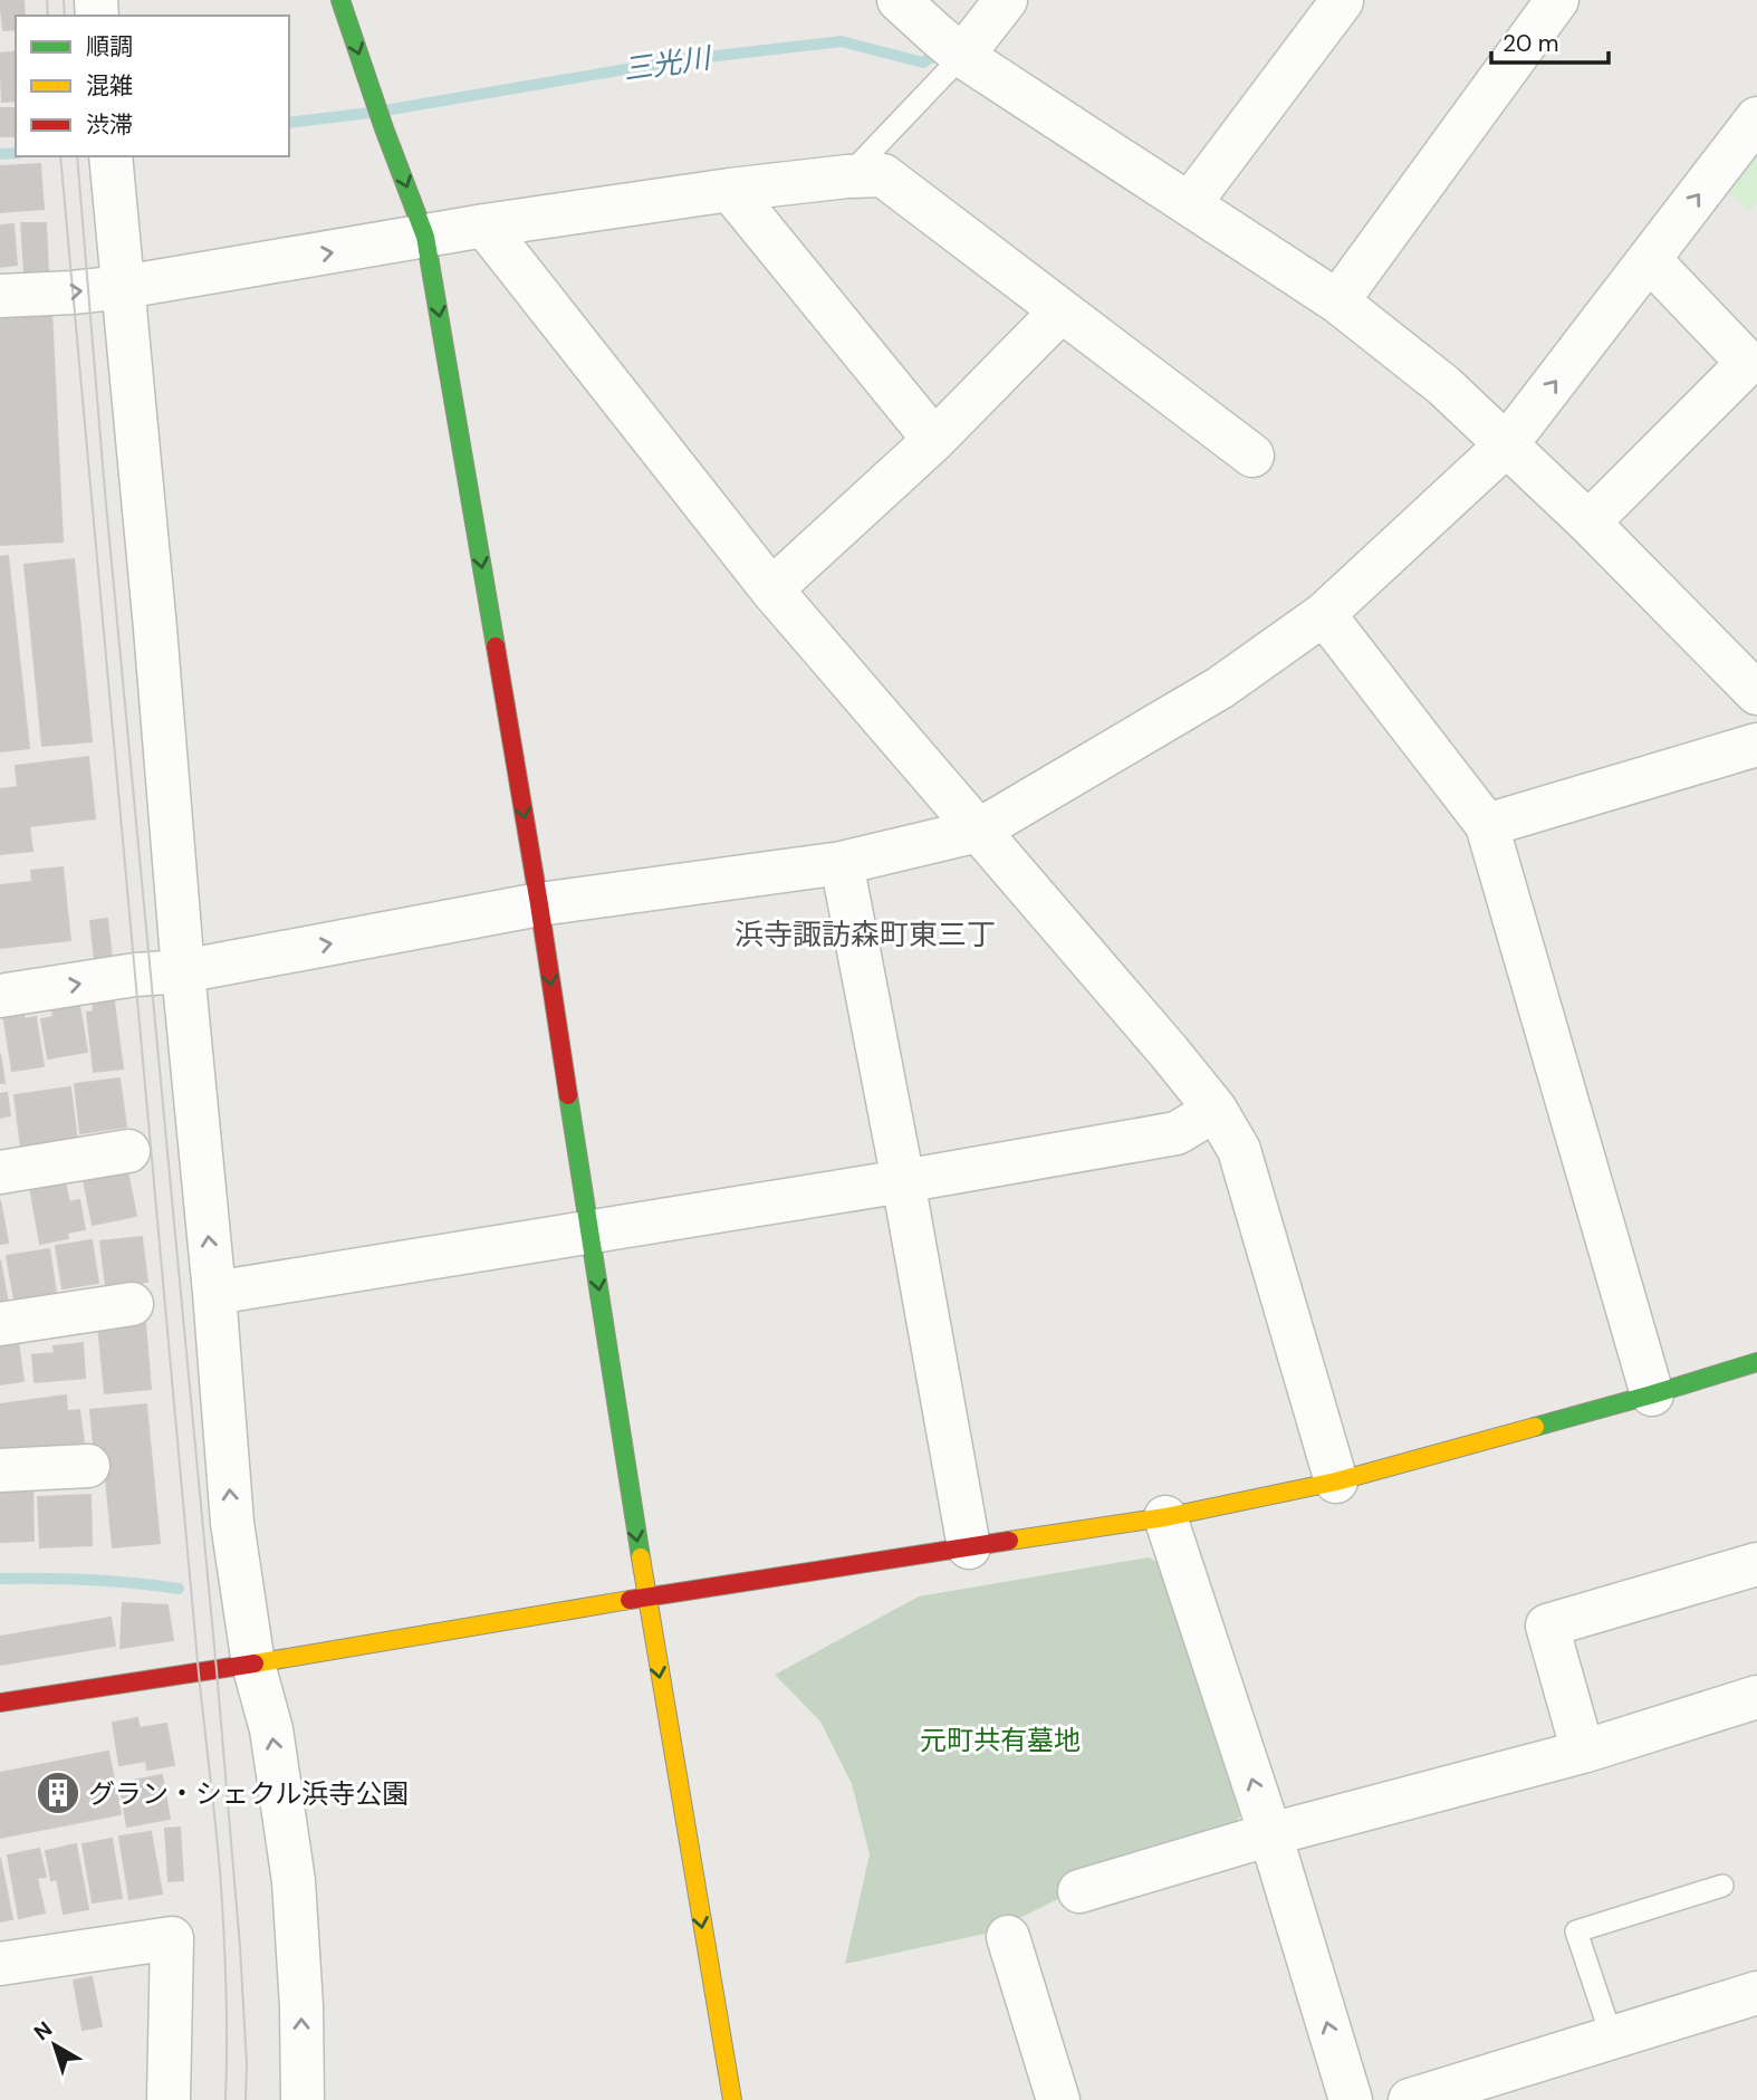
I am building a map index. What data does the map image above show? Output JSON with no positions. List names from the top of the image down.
{
  "districts": ["浜寺諏訪森町東三丁"],
  "water": ["三光川"],
  "parks": ["元町共有墓地"],
  "places": {
    "building": ["グラン・シェクル浜寺公園"]
  },
  "legend": ["順調", "混雑", "渋滞"],
  "scale_bar": "20 m",
  "north": "top left"
}
